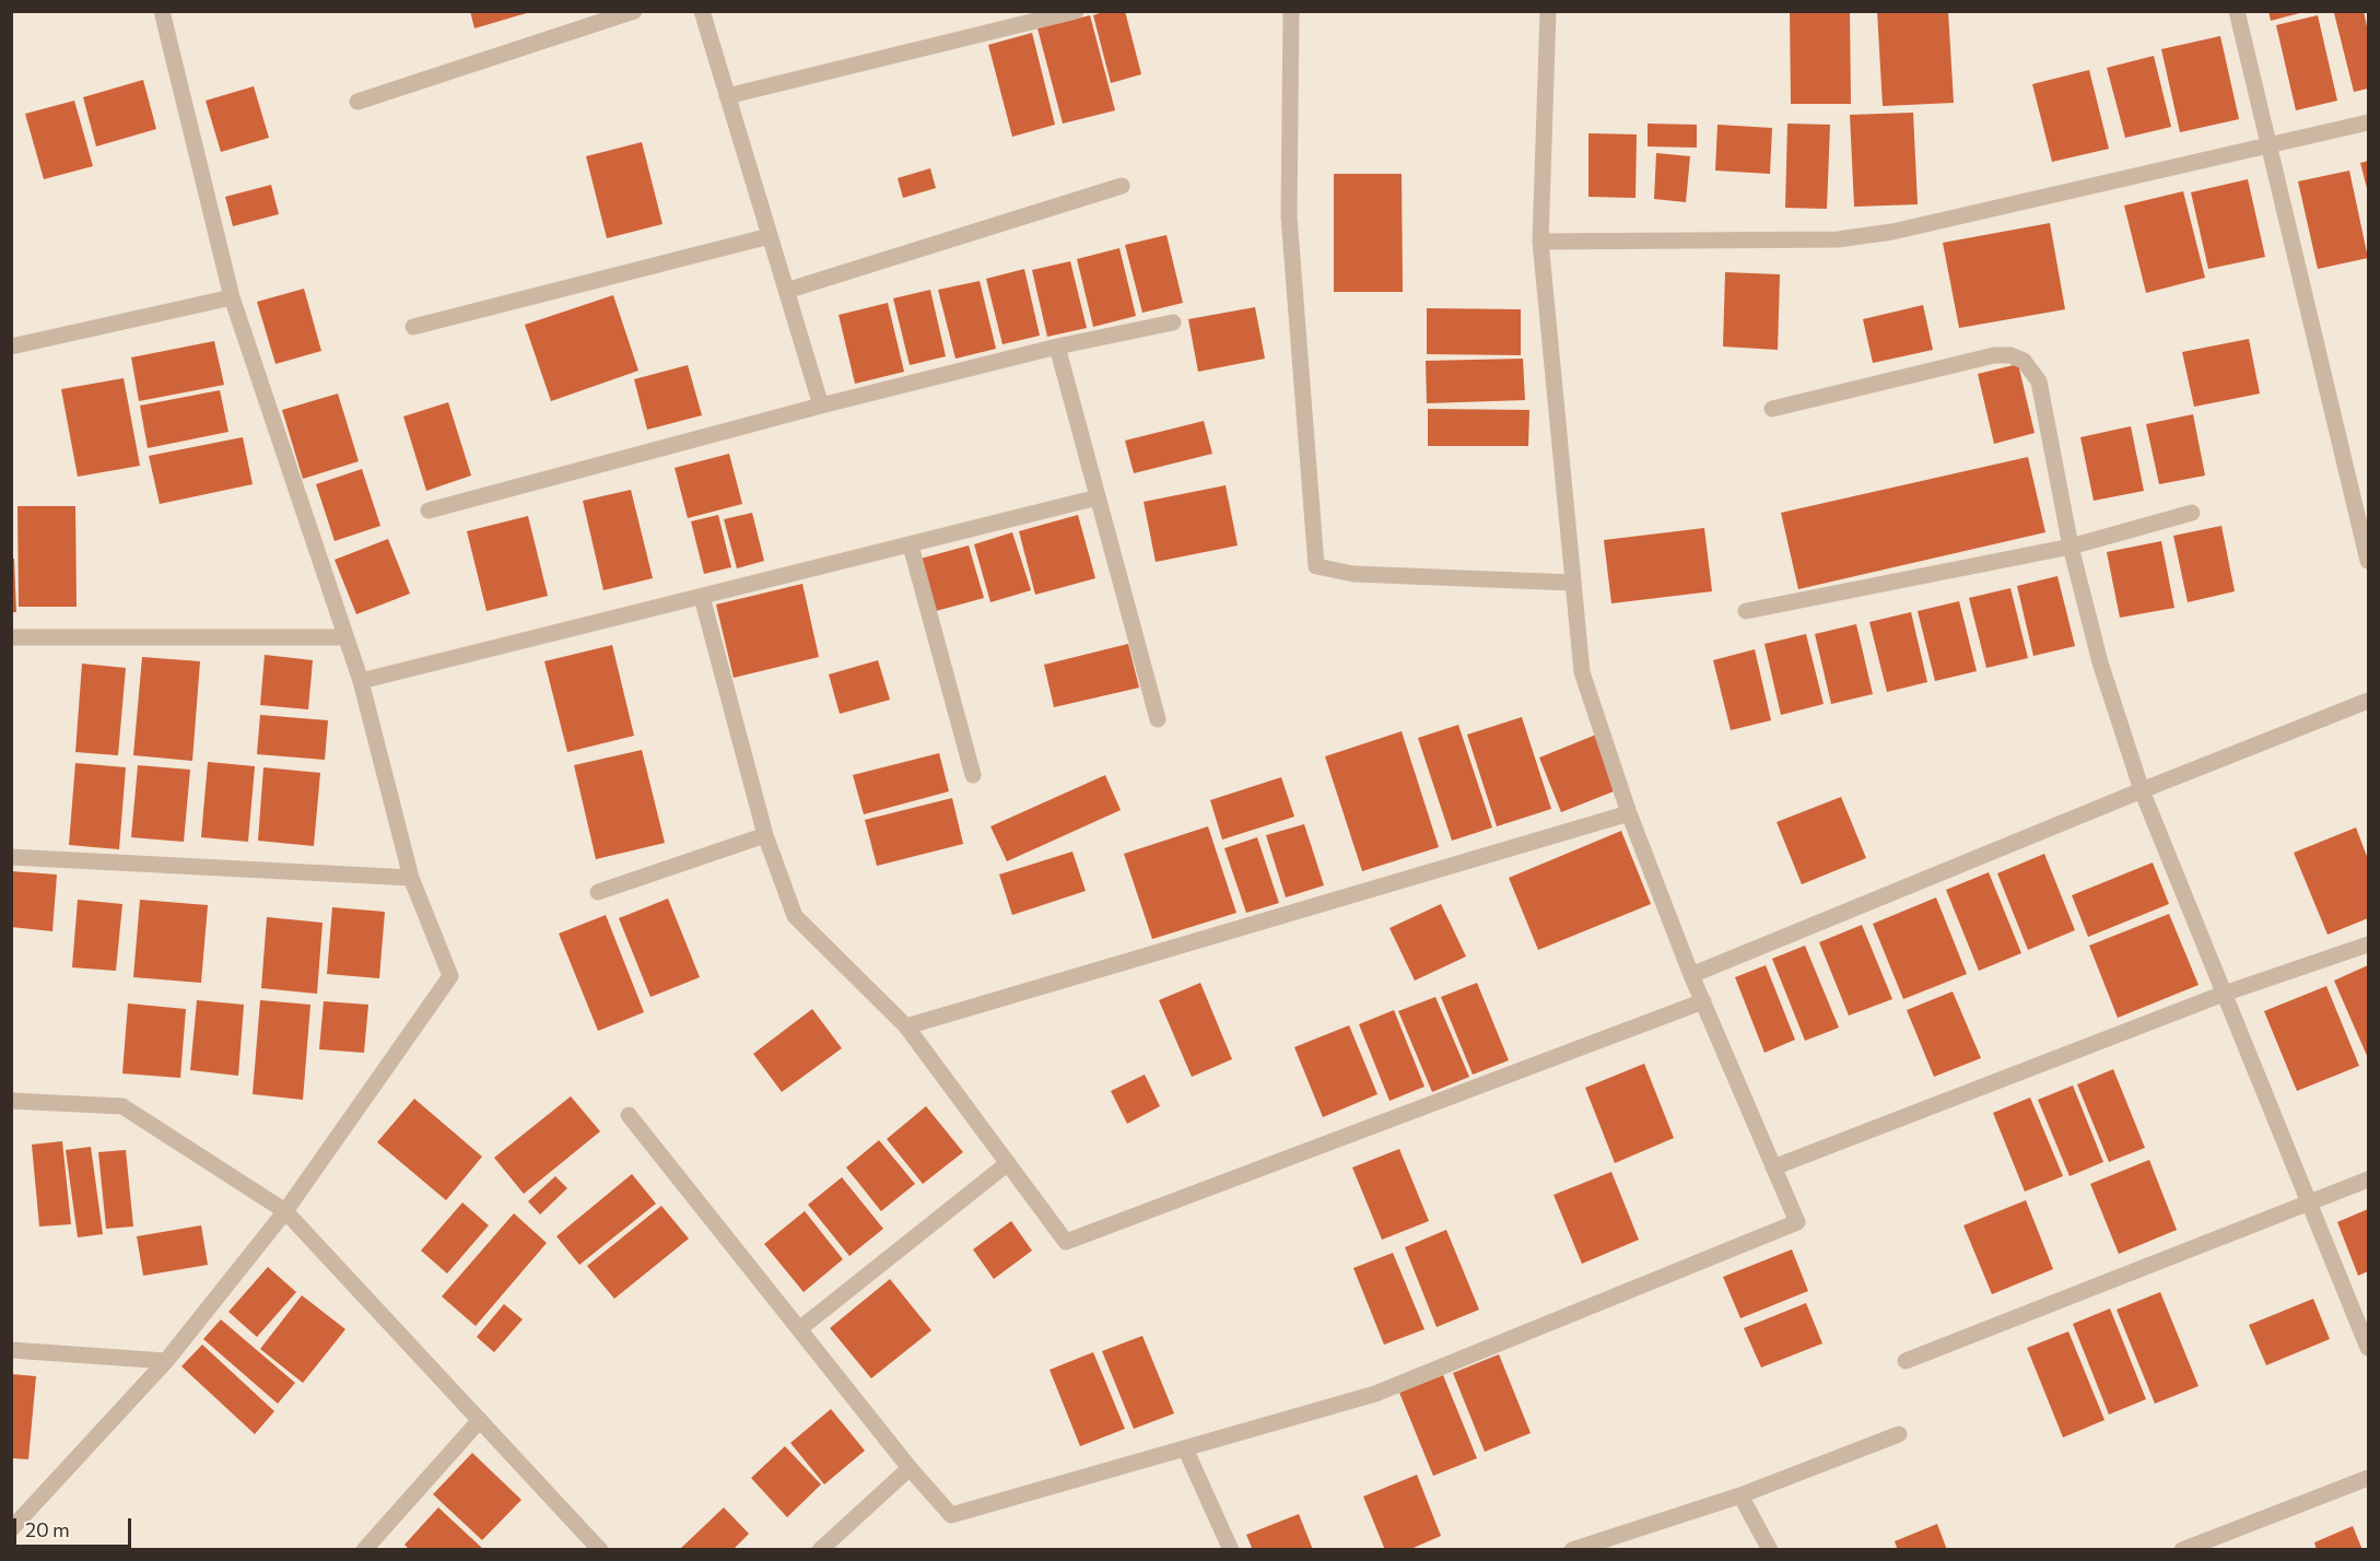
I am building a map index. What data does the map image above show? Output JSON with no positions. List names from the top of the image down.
{
  "scale_bar": "20 m"
}
